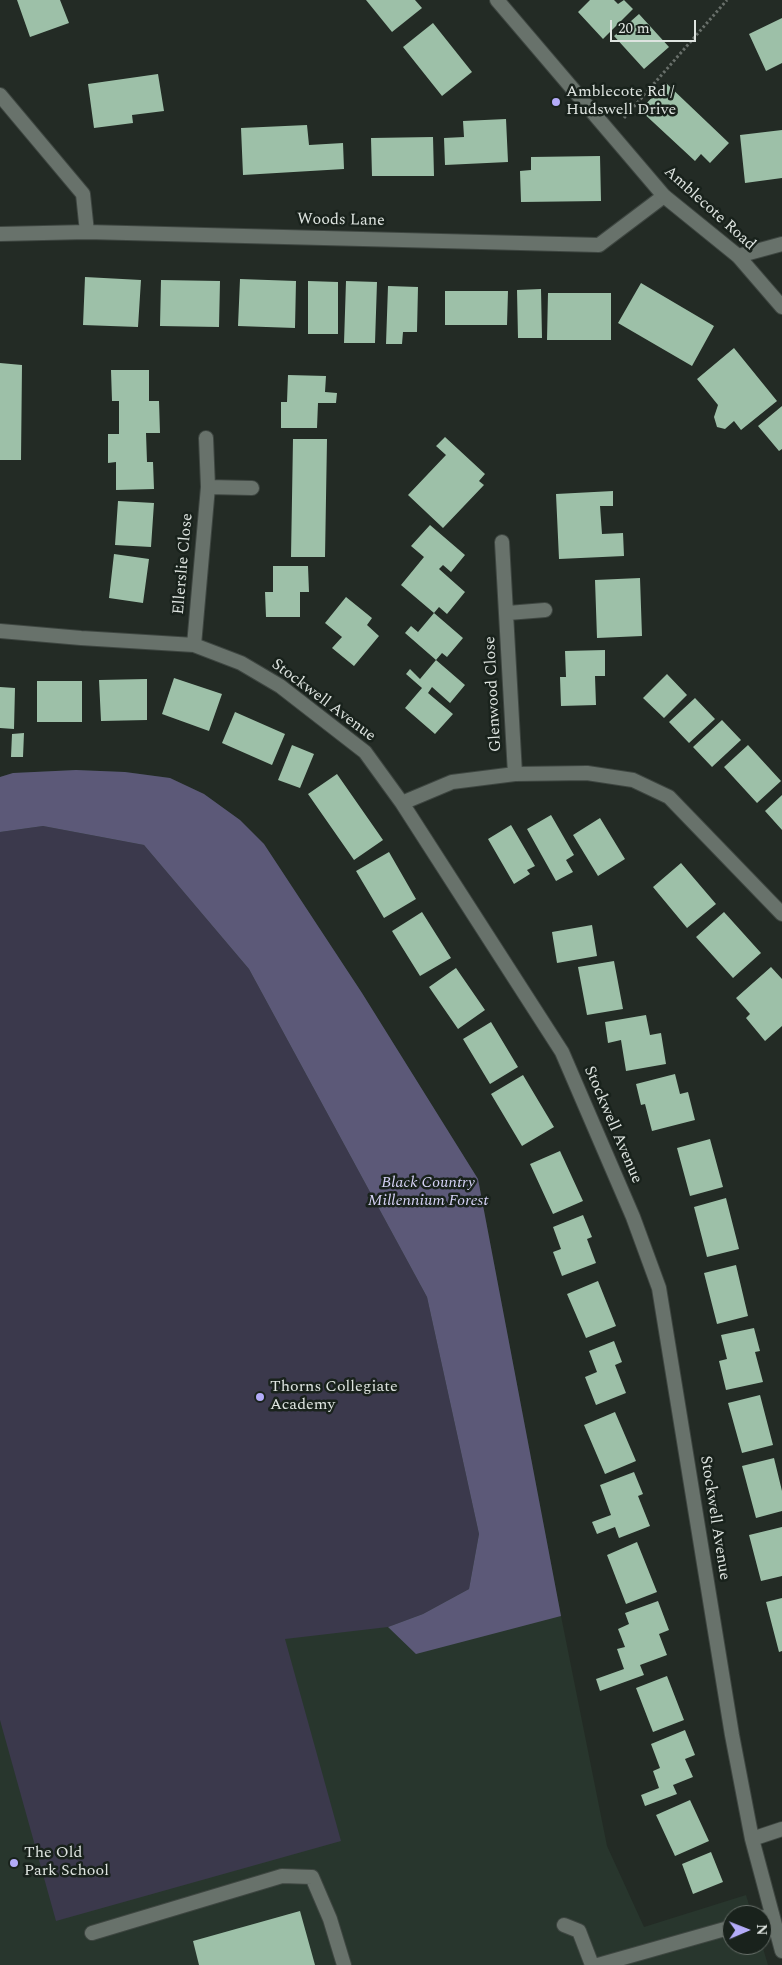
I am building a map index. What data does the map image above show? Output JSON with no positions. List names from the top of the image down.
{
  "streets": {
    "street": [
      "Amblecote Road",
      "Woods Lane",
      "Ellerslie Close",
      "Glenwood Close",
      "Stockwell Avenue"
    ]
  },
  "crossings": [
    ["Amblecote Road", "Woods Lane"],
    ["Ellerslie Close", "Stockwell Avenue"]
  ],
  "parks": ["Black Country Millennium Forest"],
  "places": ["Amblecote Rd / Hudswell Drive", "Thorns Collegiate Academy", "The Old Park School"],
  "scale_bar": "20 m",
  "north": "right"
}
